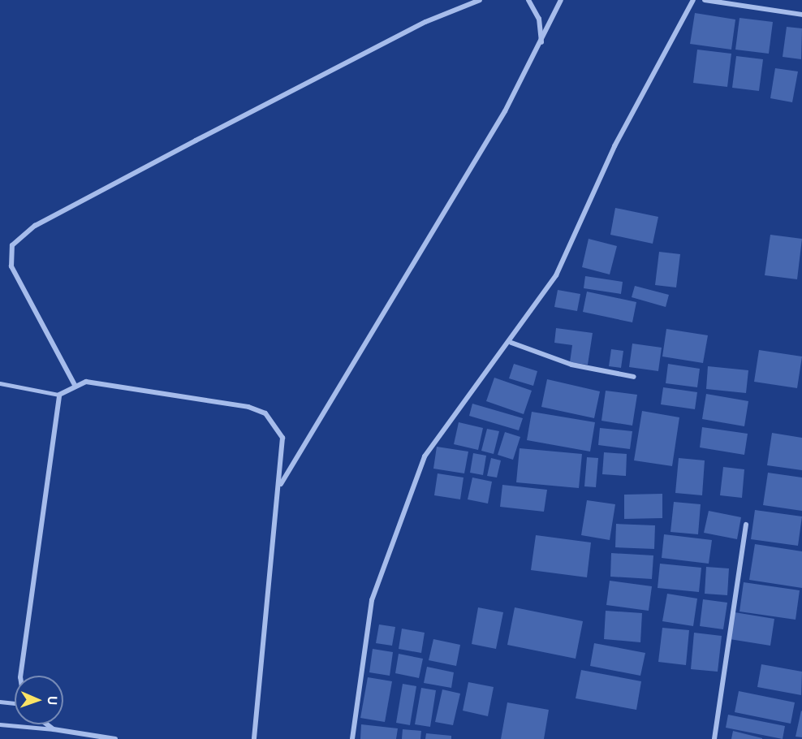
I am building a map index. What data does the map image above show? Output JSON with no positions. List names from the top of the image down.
{
  "north": "right"
}
